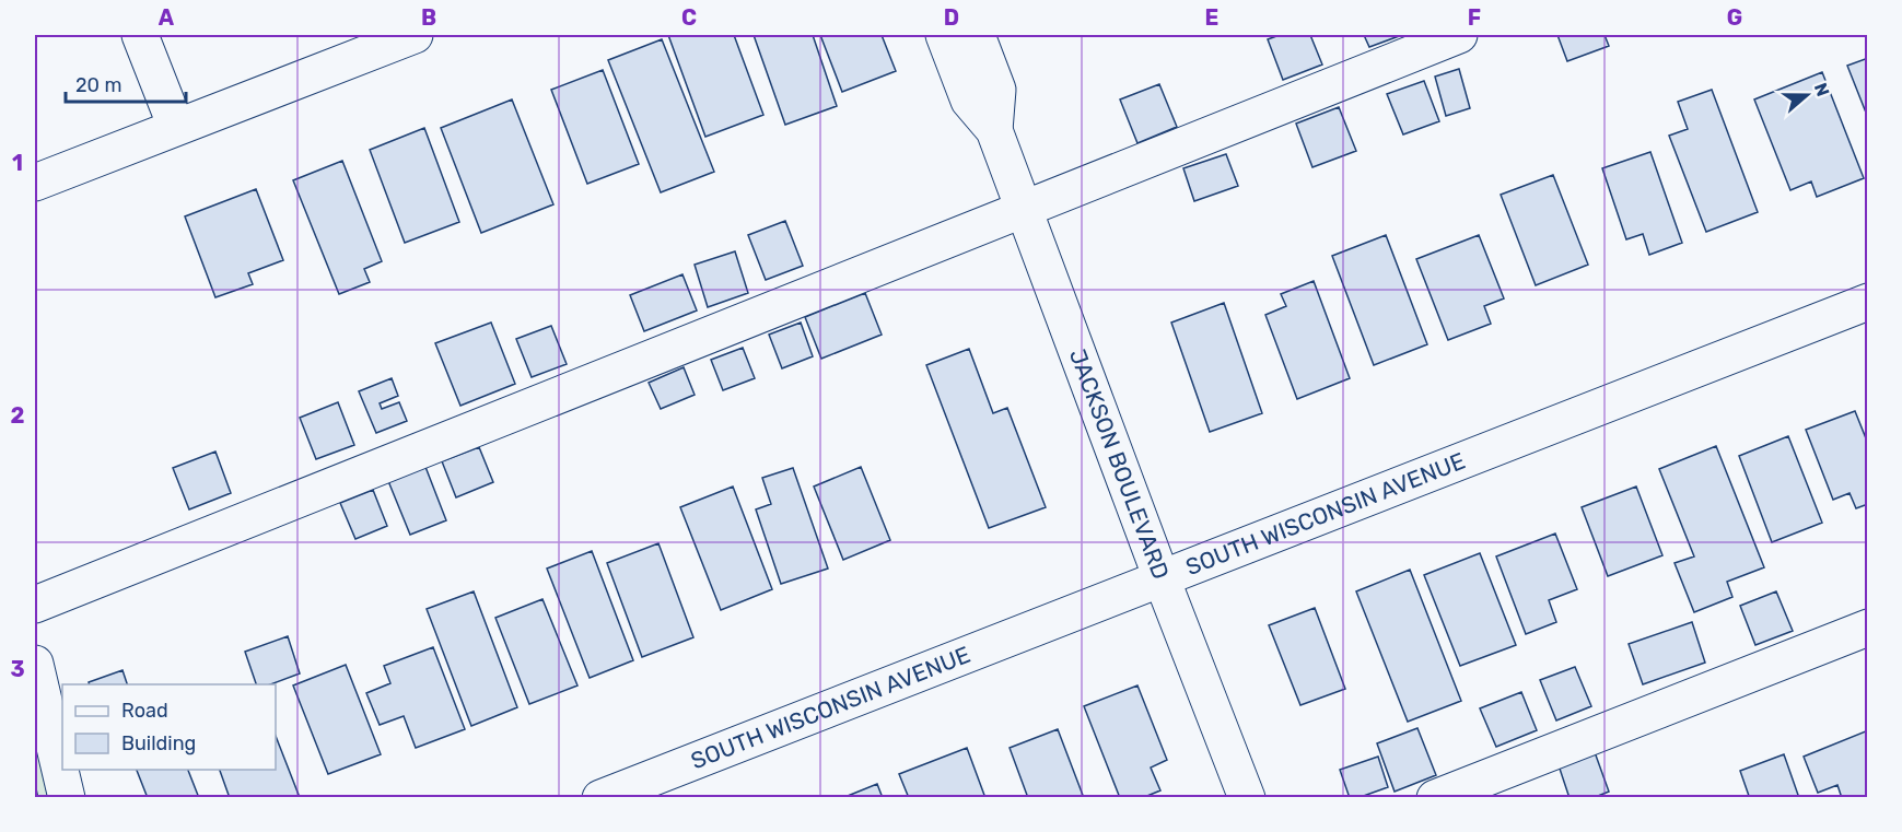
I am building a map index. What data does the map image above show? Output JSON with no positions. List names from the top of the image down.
{
  "streets": {
    "street": ["JACKSON BOULEVARD", "SOUTH WISCONSIN AVENUE"]
  },
  "crossings": [
    ["JACKSON BOULEVARD", "SOUTH WISCONSIN AVENUE"]
  ],
  "legend": ["Road", "Building"],
  "scale_bar": "20 m",
  "north": "right",
  "grid": {
    "columns": [
      "A",
      "B",
      "C",
      "D",
      "E",
      "F",
      "G"
    ],
    "rows": ["1", "2", "3"]
  }
}
